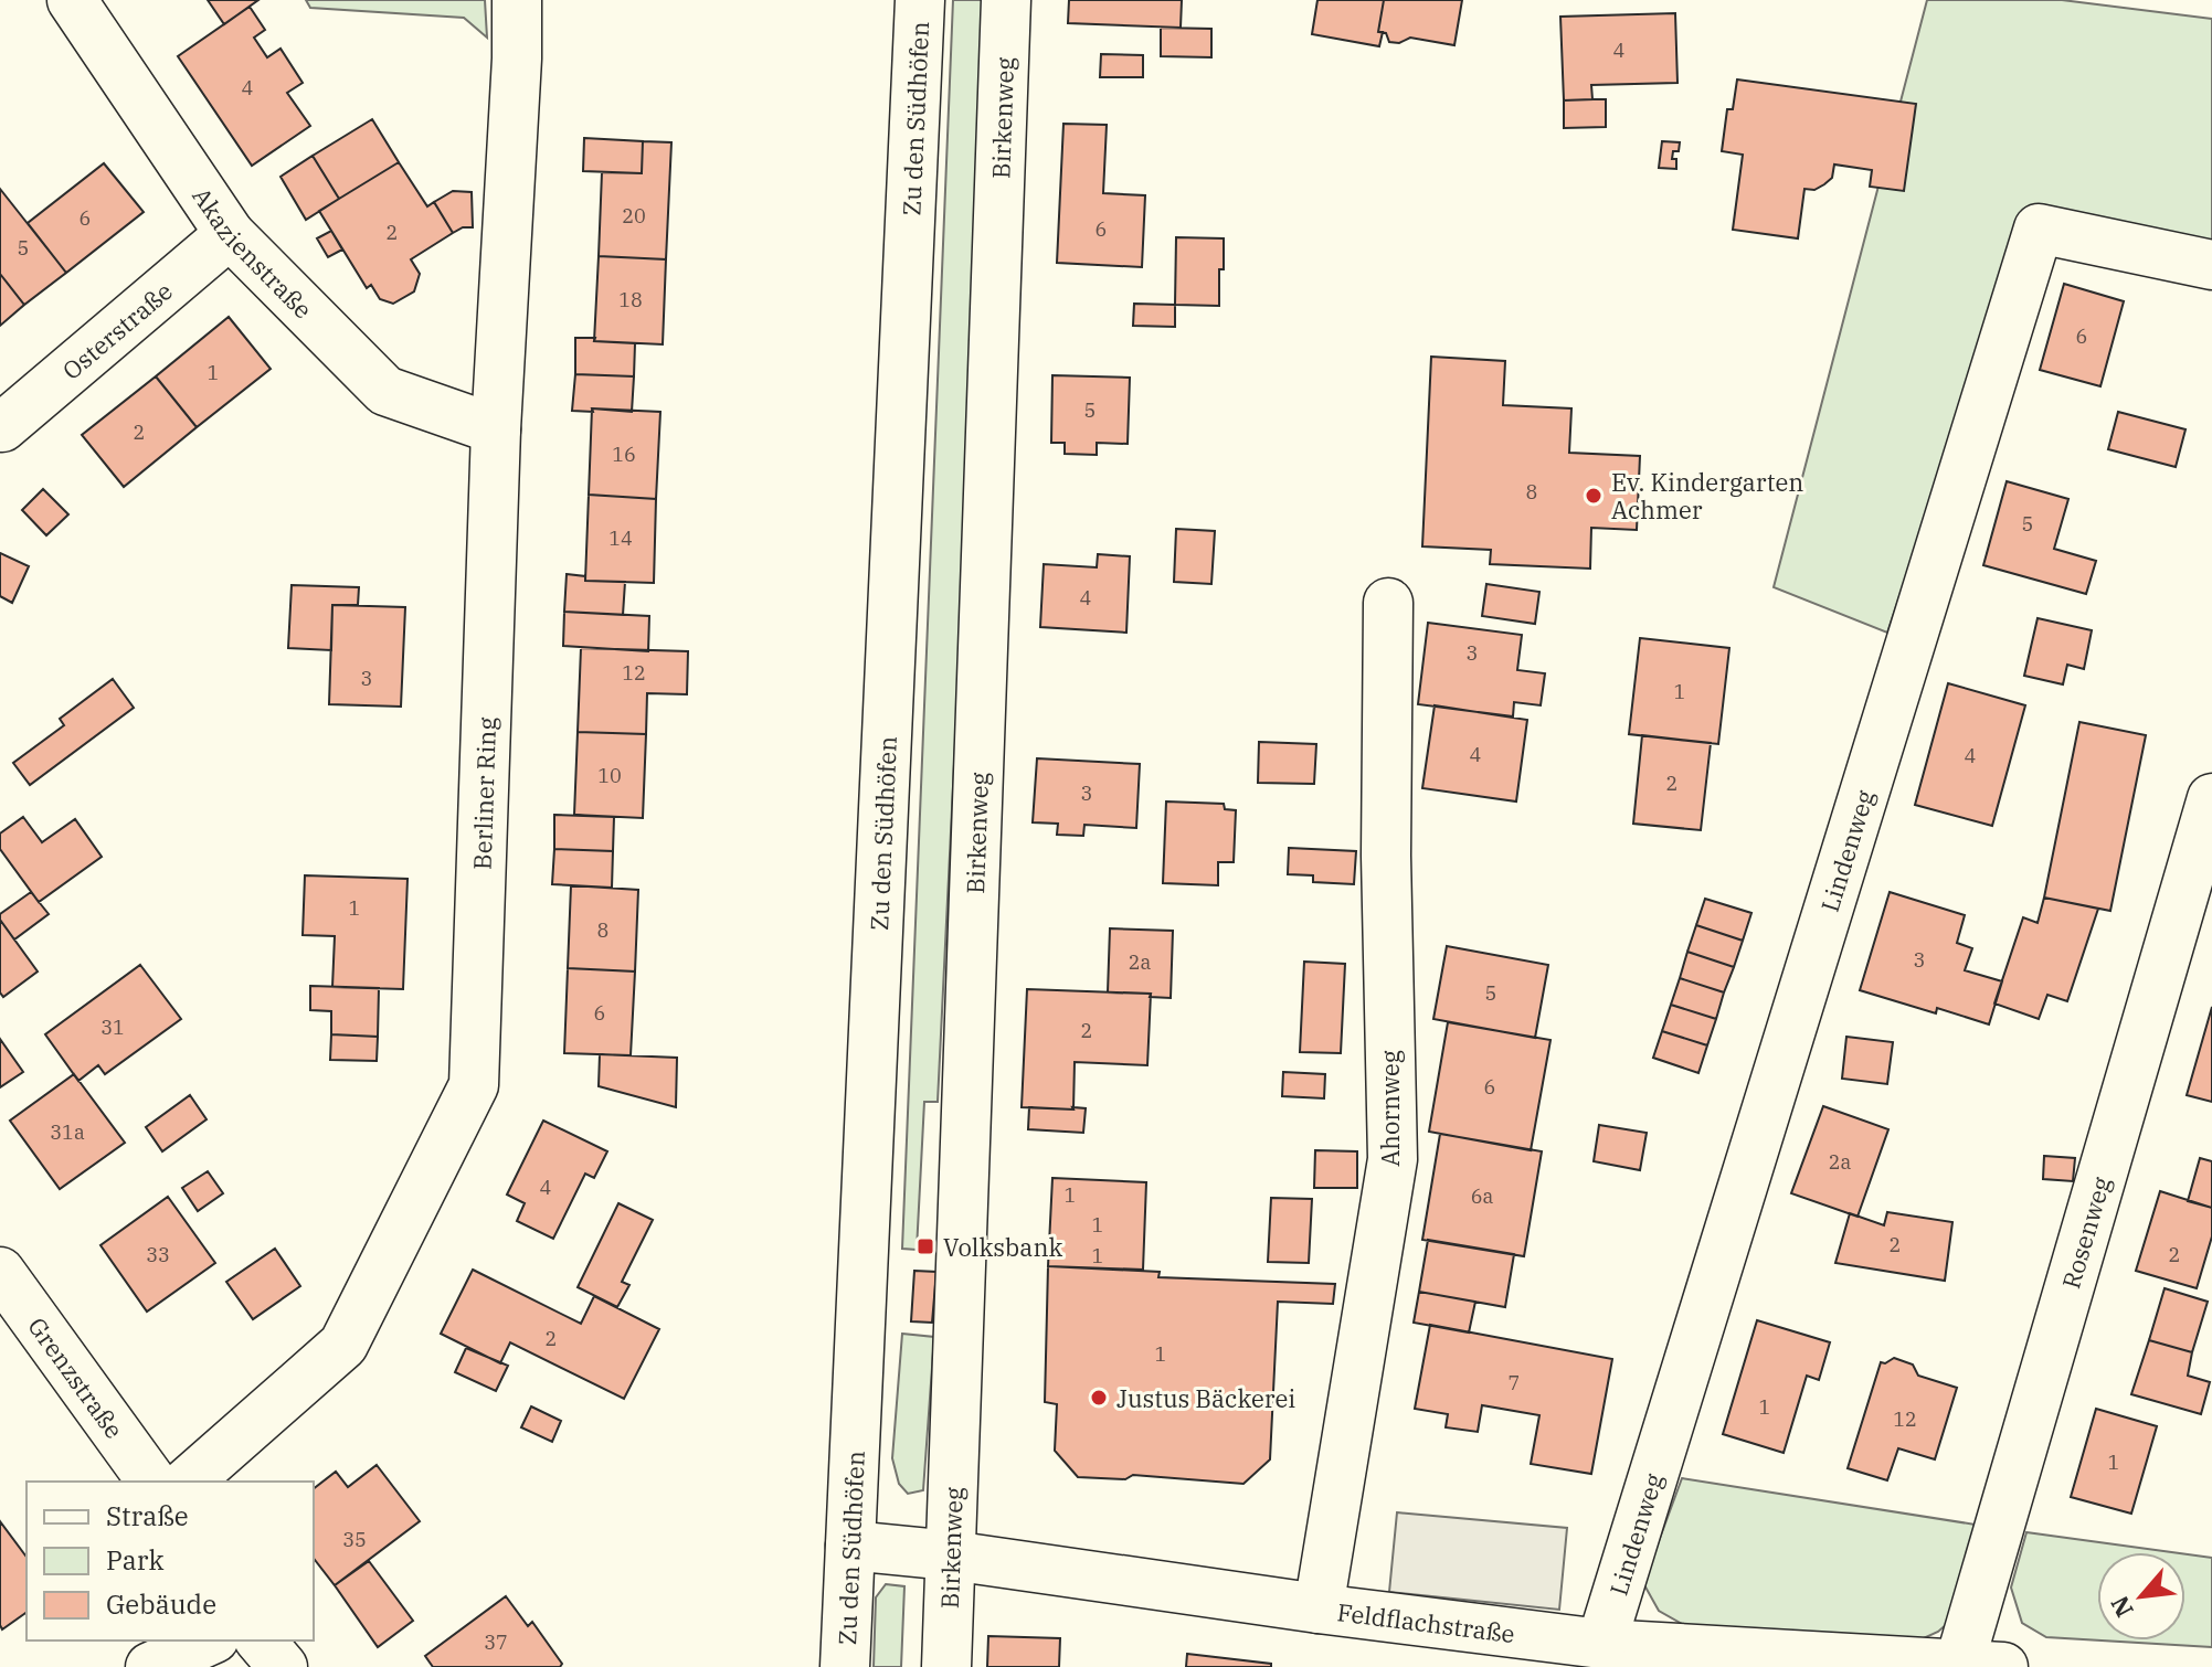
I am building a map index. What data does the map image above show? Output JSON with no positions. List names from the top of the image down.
{
  "streets": {
    "street": [
      "Birkenweg",
      "Zu den Südhöfen",
      "Akazienstraße",
      "Osterstraße",
      "Berliner Ring",
      "Lindenweg",
      "Ahornweg",
      "Rosenweg",
      "Grenzstraße",
      "Feldflachstraße"
    ]
  },
  "crossings": [
    ["Birkenweg", "Feldflachstraße"],
    ["Zu den Südhöfen", "Feldflachstraße"],
    ["Akazienstraße", "Osterstraße"],
    ["Akazienstraße", "Berliner Ring"],
    ["Lindenweg", "Feldflachstraße"],
    ["Ahornweg", "Feldflachstraße"],
    ["Rosenweg", "Feldflachstraße"]
  ],
  "places": {
    "other": ["Ev. Kindergarten Achmer", "Justus Bäckerei"],
    "transit": ["Volksbank"]
  },
  "house_numbers": [
    "4",
    "4",
    "20",
    "6",
    "6",
    "2",
    "5",
    "18",
    "6",
    "1",
    "5",
    "2",
    "16",
    "8",
    "5",
    "14",
    "4",
    "3",
    "12",
    "3",
    "1",
    "4",
    "4",
    "10",
    "2",
    "3",
    "1",
    "8",
    "3",
    "2a",
    "5",
    "6",
    "31",
    "2",
    "6",
    "31a",
    "2a",
    "4",
    "1",
    "6a",
    "1",
    "2",
    "33",
    "2",
    "1",
    "2",
    "1",
    "7",
    "1",
    "12",
    "1",
    "35",
    "37"
  ],
  "legend": ["Straße", "Park", "Gebäude"],
  "north": "bottom left"
}
